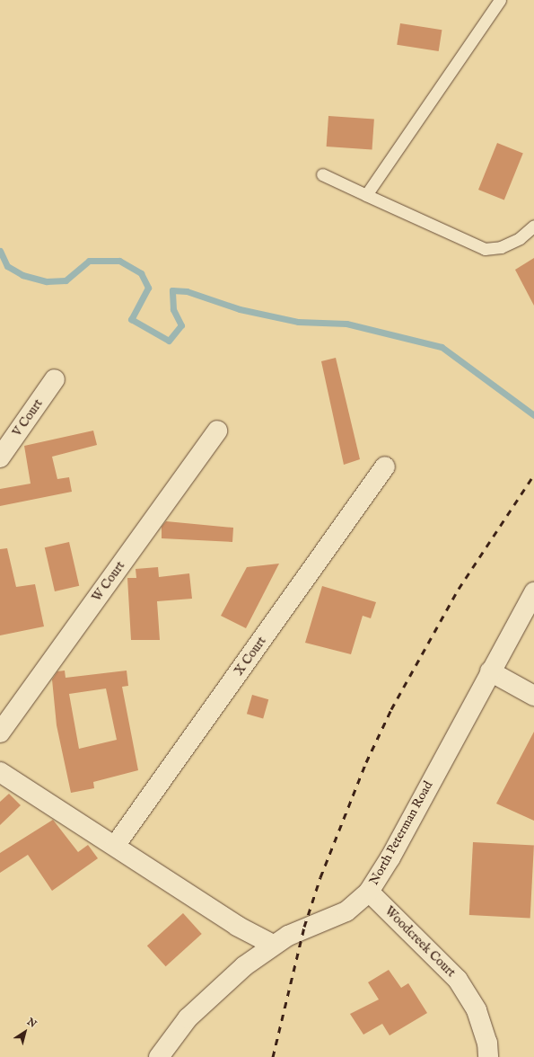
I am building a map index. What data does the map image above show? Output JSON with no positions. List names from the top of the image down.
{
  "streets": {
    "street": [
      "V Court",
      "W Court",
      "X Court",
      "North Peterman Road",
      "Woodcreek Court"
    ]
  },
  "crossings": [
    ["North Peterman Road", "Woodcreek Court"]
  ],
  "north": "top right"
}
